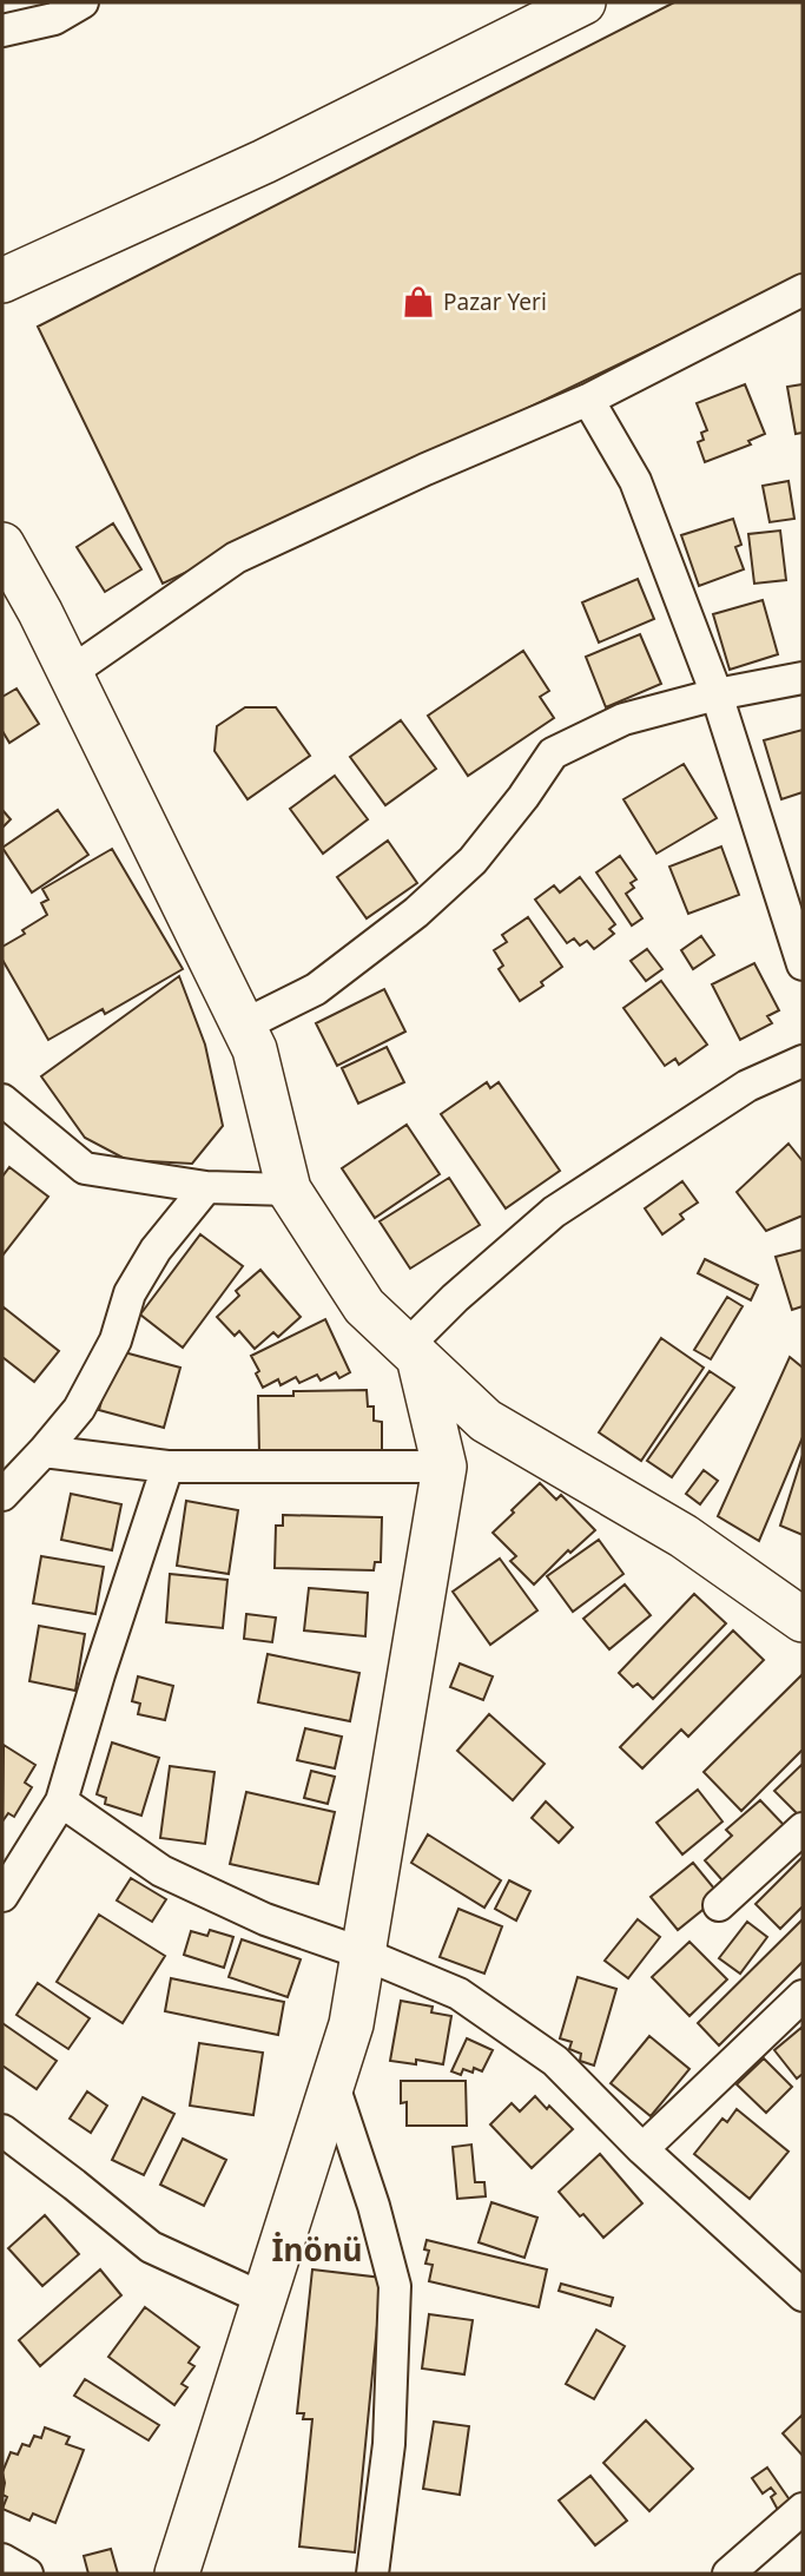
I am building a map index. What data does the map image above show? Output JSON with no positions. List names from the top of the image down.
{
  "districts": ["İnönü"],
  "places": {
    "shop": ["Pazar Yeri"]
  }
}
